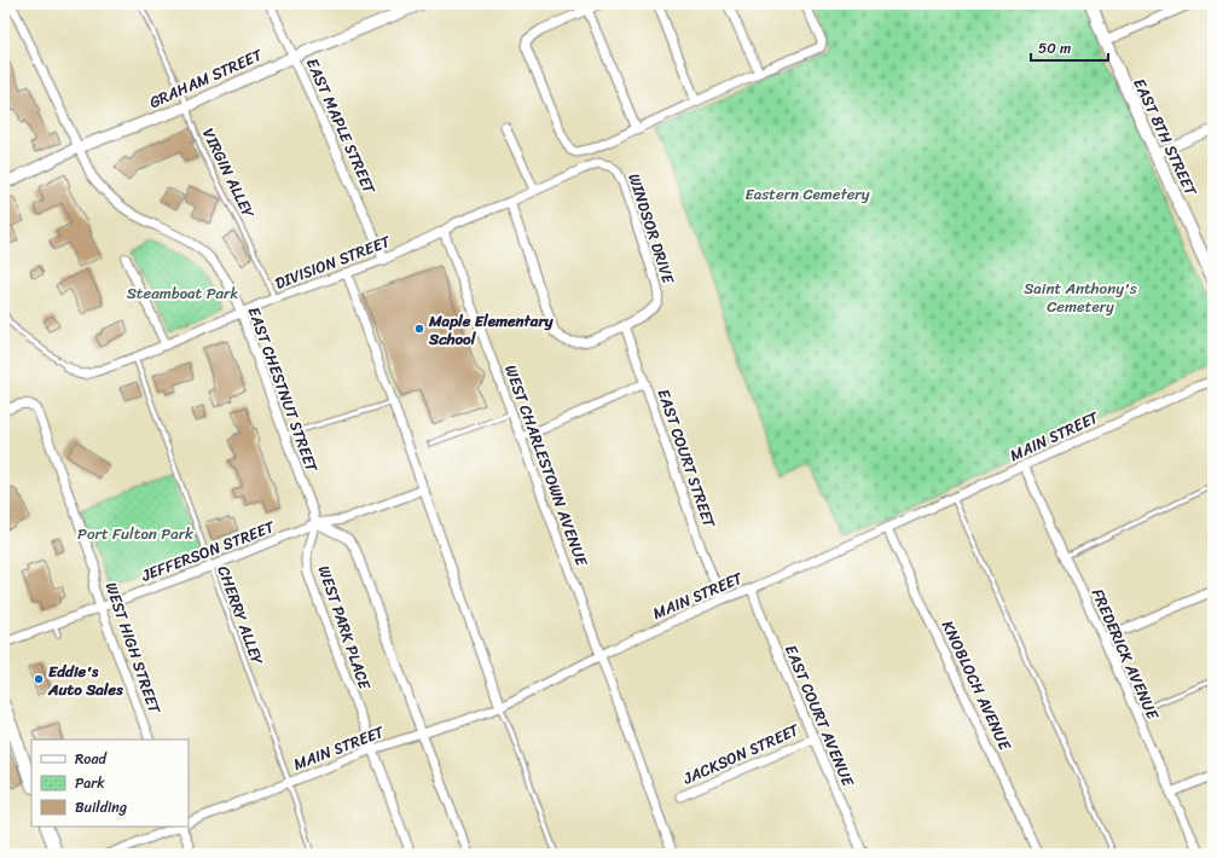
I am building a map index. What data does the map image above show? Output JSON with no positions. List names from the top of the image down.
{
  "streets": {
    "main road": ["EAST 8TH STREET"],
    "street": [
      "GRAHAM STREET",
      "EAST MAPLE STREET",
      "WINDSOR DRIVE",
      "DIVISION STREET",
      "EAST CHESTNUT STREET",
      "MAIN STREET",
      "EAST COURT STREET",
      "WEST CHARLESTOWN AVENUE",
      "JEFFERSON STREET",
      "WEST PARK PLACE",
      "WEST HIGH STREET",
      "FREDERICK AVENUE",
      "KNOBLOCH AVENUE",
      "EAST COURT AVENUE",
      "JACKSON STREET"
    ],
    "lane": ["VIRGIN ALLEY", "CHERRY ALLEY"]
  },
  "crossings": [
    ["GRAHAM STREET", "EAST MAPLE STREET"],
    ["GRAHAM STREET", "VIRGIN ALLEY"],
    ["GRAHAM STREET", "EAST CHESTNUT STREET"],
    ["EAST MAPLE STREET", "DIVISION STREET"],
    ["VIRGIN ALLEY", "DIVISION STREET"],
    ["WINDSOR DRIVE", "DIVISION STREET"],
    ["WINDSOR DRIVE", "EAST COURT STREET"],
    ["WINDSOR DRIVE", "WEST CHARLESTOWN AVENUE"],
    ["DIVISION STREET", "EAST CHESTNUT STREET"],
    ["DIVISION STREET", "WEST CHARLESTOWN AVENUE"],
    ["DIVISION STREET", "CHERRY ALLEY"],
    ["EAST CHESTNUT STREET", "JEFFERSON STREET"],
    ["EAST CHESTNUT STREET", "WEST PARK PLACE"],
    ["MAIN STREET", "EAST COURT STREET"],
    ["MAIN STREET", "WEST CHARLESTOWN AVENUE"],
    ["MAIN STREET", "CHERRY ALLEY"],
    ["MAIN STREET", "WEST PARK PLACE"],
    ["MAIN STREET", "FREDERICK AVENUE"],
    ["MAIN STREET", "KNOBLOCH AVENUE"],
    ["MAIN STREET", "EAST COURT AVENUE"],
    ["JEFFERSON STREET", "CHERRY ALLEY"],
    ["JEFFERSON STREET", "WEST PARK PLACE"],
    ["JEFFERSON STREET", "WEST HIGH STREET"],
    ["EAST COURT AVENUE", "JACKSON STREET"]
  ],
  "parks": [
    "Eastern Cemetery",
    "Saint Anthony's Cemetery",
    "Steamboat Park",
    "Port Fulton Park"
  ],
  "places": ["Maple Elementary School", "Eddie's Auto Sales"],
  "legend": ["Road", "Park", "Building"],
  "scale_bar": "50 m"
}
